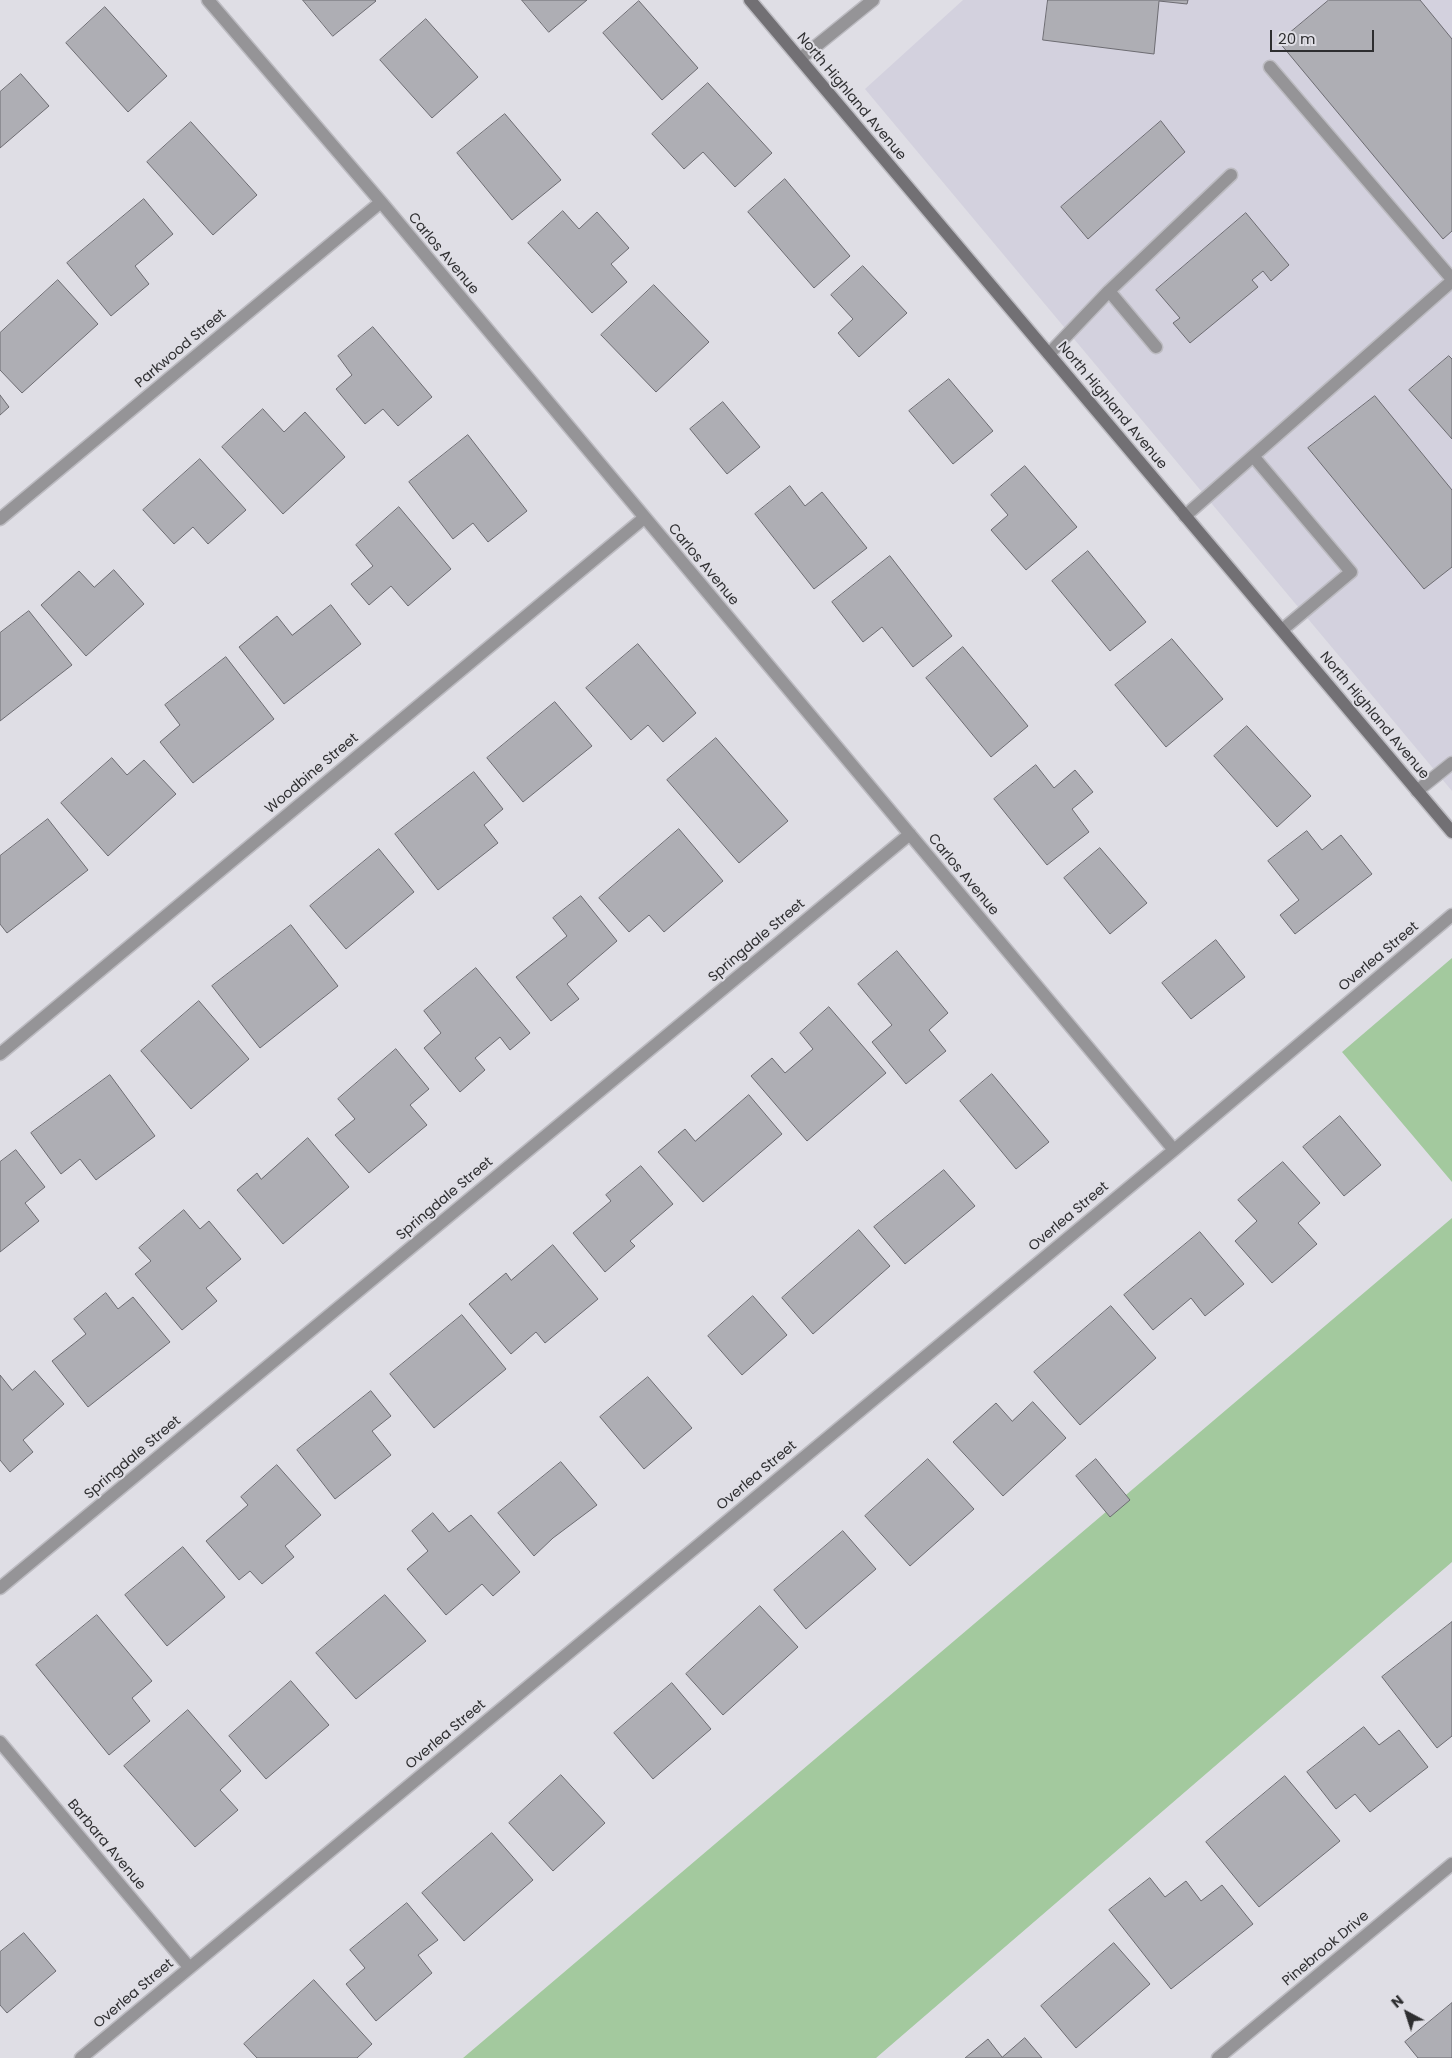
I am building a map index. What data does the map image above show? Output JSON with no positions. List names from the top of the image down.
{
  "streets": {
    "street": [
      "North Highland Avenue",
      "Carlos Avenue",
      "Parkwood Street",
      "Woodbine Street",
      "Springdale Street",
      "Overlea Street",
      "Barbara Avenue",
      "Pinebrook Drive"
    ]
  },
  "crossings": [
    ["Carlos Avenue", "Parkwood Street"],
    ["Carlos Avenue", "Woodbine Street"],
    ["Carlos Avenue", "Springdale Street"],
    ["Carlos Avenue", "Overlea Street"],
    ["Overlea Street", "Barbara Avenue"]
  ],
  "scale_bar": "20 m",
  "north": "top left"
}
